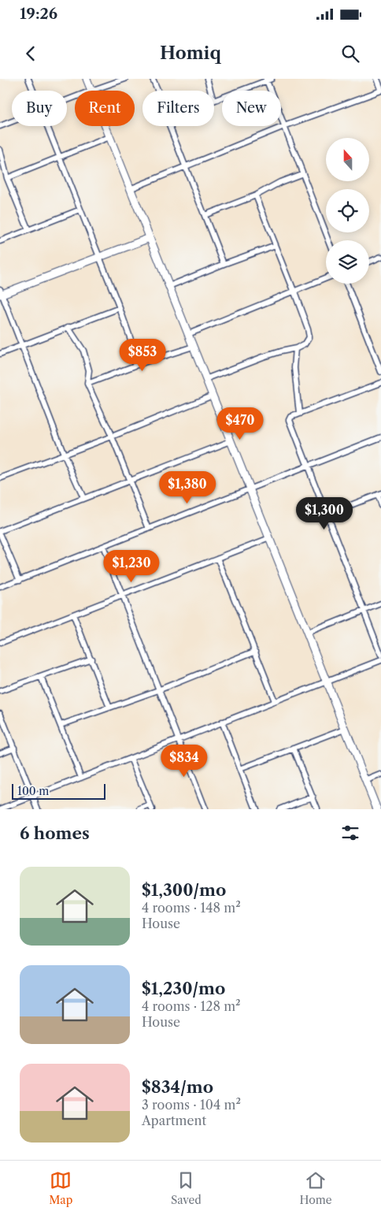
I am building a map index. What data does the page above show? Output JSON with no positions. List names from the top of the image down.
{
  "scale_bar": "100 m",
  "north": "top",
  "page": {
    "status": "19:26",
    "header": "Homiq",
    "chip": [
      "Buy",
      "Rent",
      "Filters",
      "New"
    ],
    "price": [
      "$853",
      "$470",
      "$1,380",
      "$1,300",
      "$1,230",
      "$834"
    ],
    "scale": "100 m",
    "heading": "6 homes",
    "list": [
      {
        "name": "$1,300/mo",
        "note": "4 rooms · 148 m² · House"
      },
      {
        "name": "$1,230/mo",
        "note": "4 rooms · 128 m² · House"
      },
      {
        "name": "$834/mo",
        "note": "3 rooms · 104 m² · Apartment"
      }
    ],
    "tabs": ["Map", "Saved", "Home"]
  }
}
